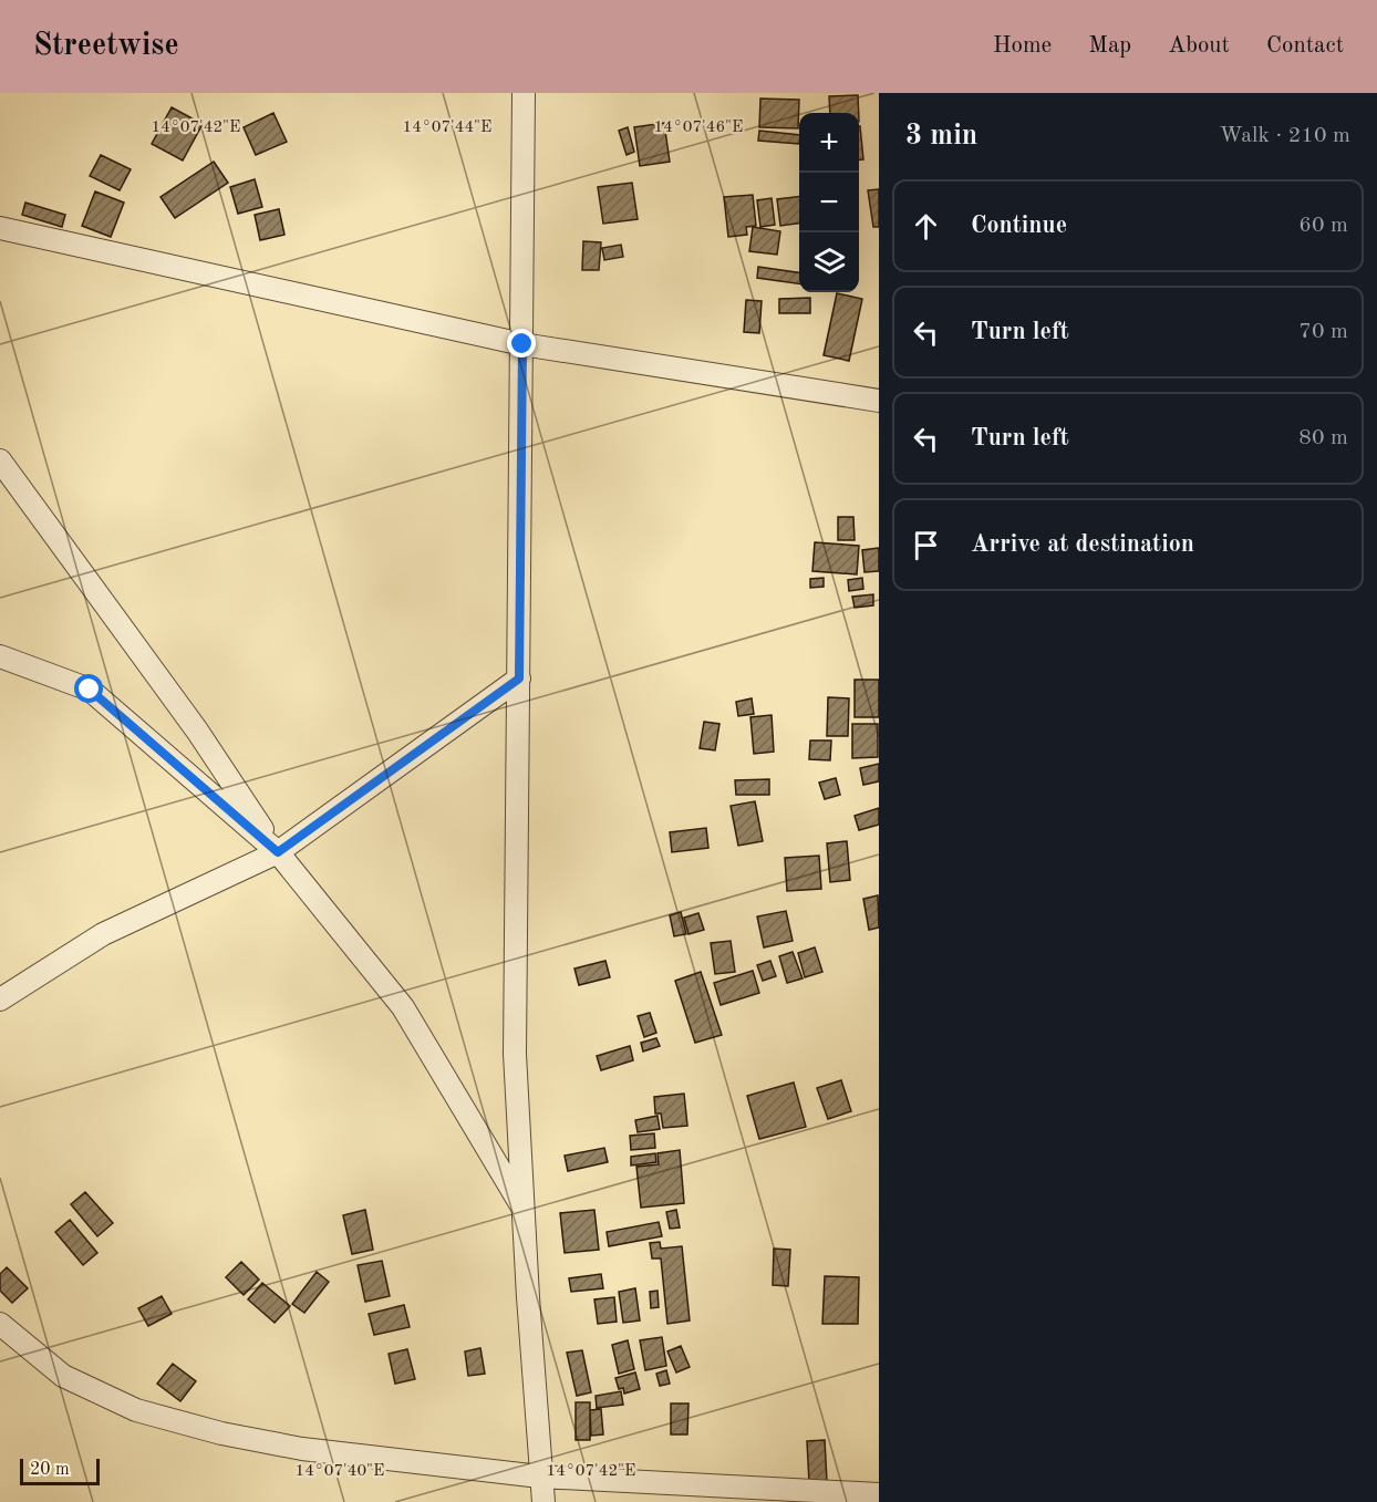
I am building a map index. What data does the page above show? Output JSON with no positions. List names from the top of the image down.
{
  "scale_bar": "20 m",
  "page": {
    "header": "Streetwise",
    "nav": [
      "Home",
      "Map",
      "About",
      "Contact"
    ],
    "heading": ["3 min", "Walk · 210 m"],
    "map_buttons": ["+", "−"],
    "list": [
      ["Continue", "60 m"],
      ["Turn left", "70 m"],
      ["Turn left", "80 m"],
      "Arrive at destination"
    ],
    "scale": "20 m"
  },
  "coordinates": [
    "14°07'42\"E",
    "14°07'44\"E",
    "14°07'46\"E",
    "14°07'40\"E"
  ]
}
